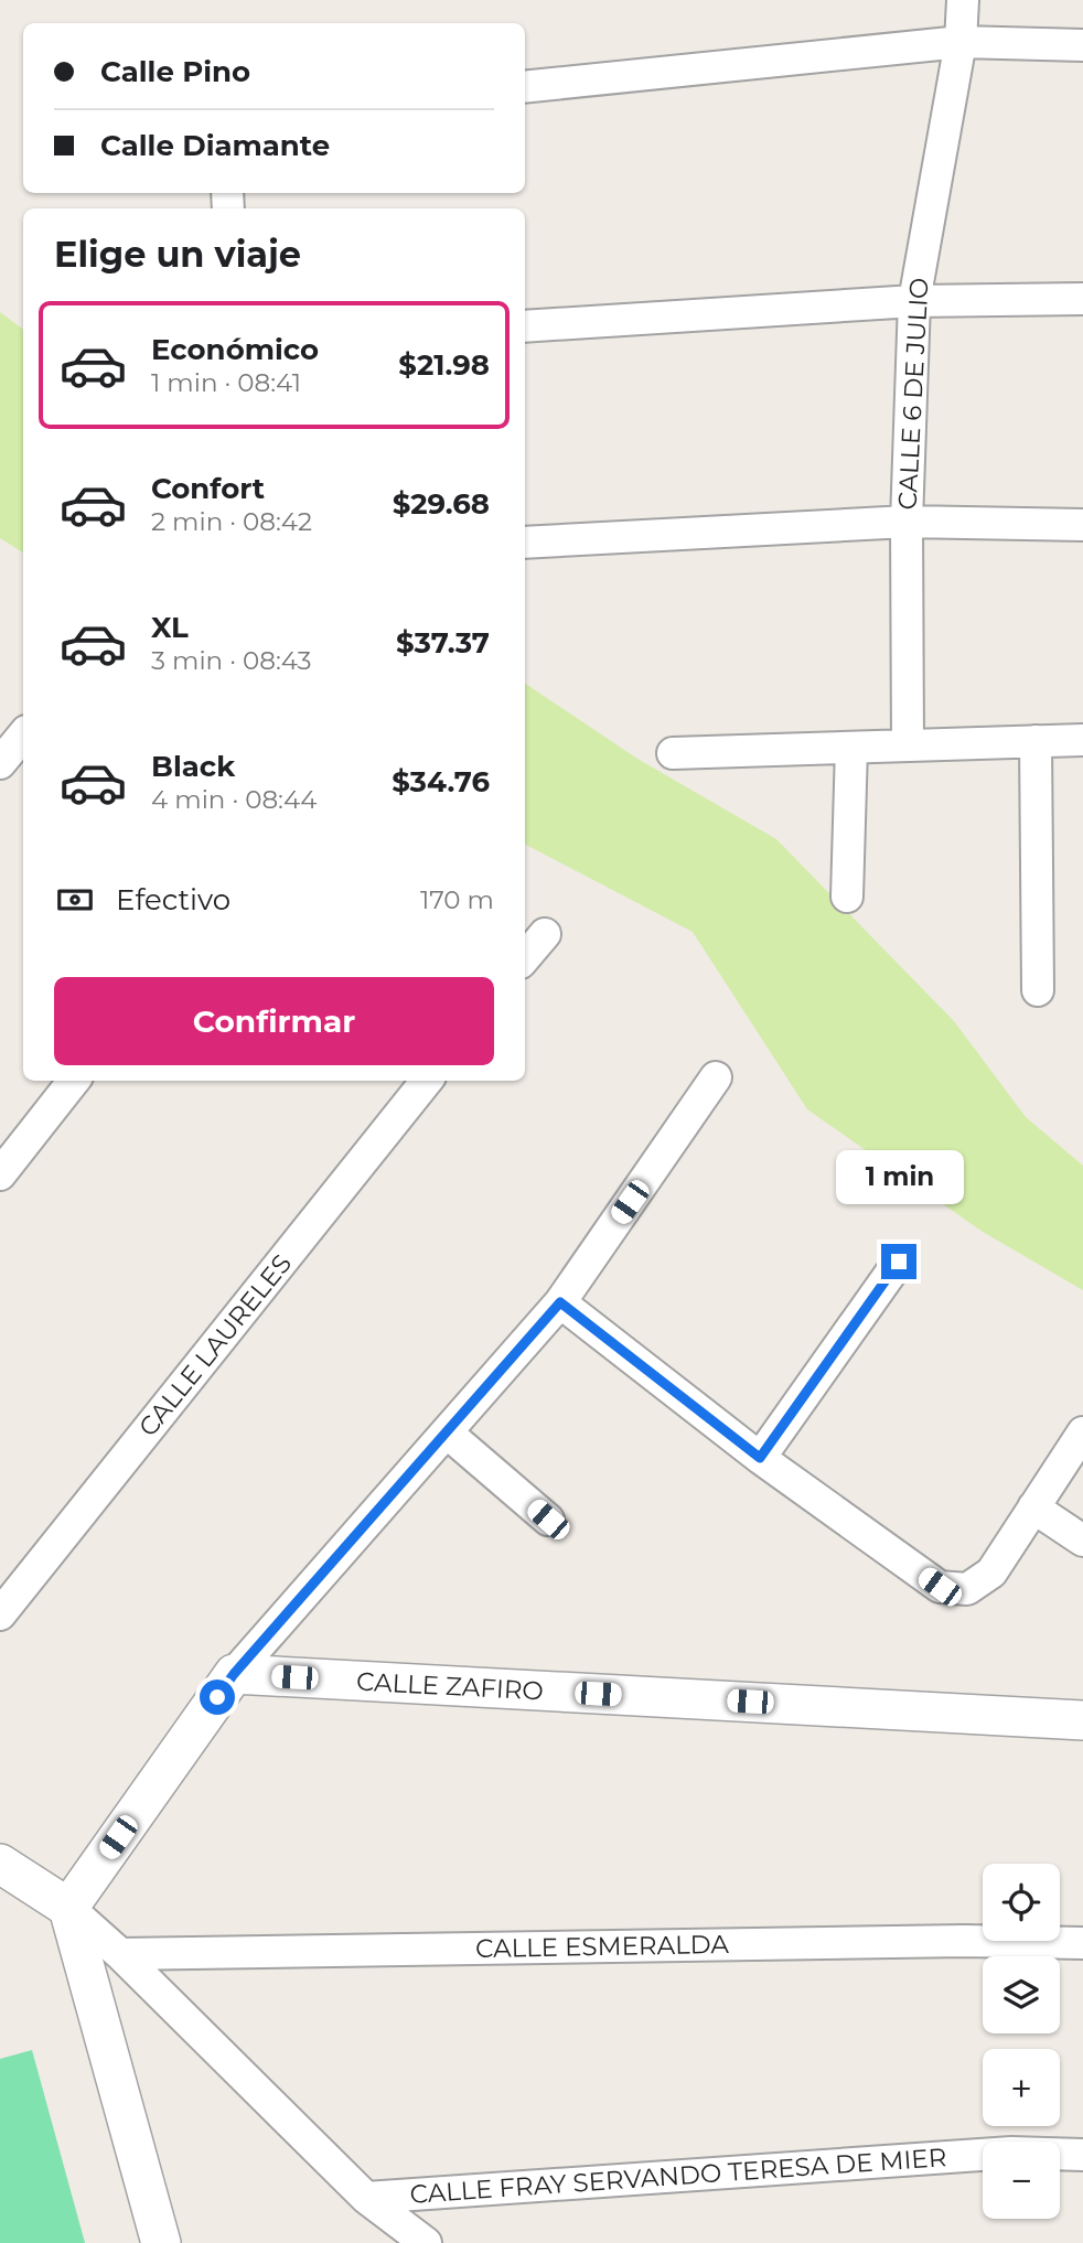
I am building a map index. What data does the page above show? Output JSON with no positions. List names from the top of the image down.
{
  "streets": {
    "street": [
      "CALLE 6 DE JULIO",
      "CALLE LAURELES",
      "CALLE ZAFIRO",
      "CALLE ESMERALDA",
      "CALLE FRAY SERVANDO TERESA DE MIER"
    ]
  },
  "page": {
    "banner": ["Calle Pino", "Calle Diamante"],
    "heading": "Elige un viaje",
    "list": [
      {
        "name": "Económico",
        "note": "1 min · 08:41",
        "value": "$21.98"
      },
      {
        "name": "Confort",
        "note": "2 min · 08:42",
        "value": "$29.68"
      },
      {
        "name": "XL",
        "note": "3 min · 08:43",
        "value": "$37.37"
      },
      {
        "name": "Black",
        "note": "4 min · 08:44",
        "value": "$34.76"
      }
    ],
    "pay": ["Efectivo", "170 m"],
    "buttons": "Confirmar",
    "bubble": "1 min",
    "map_buttons": ["+", "−"]
  }
}
